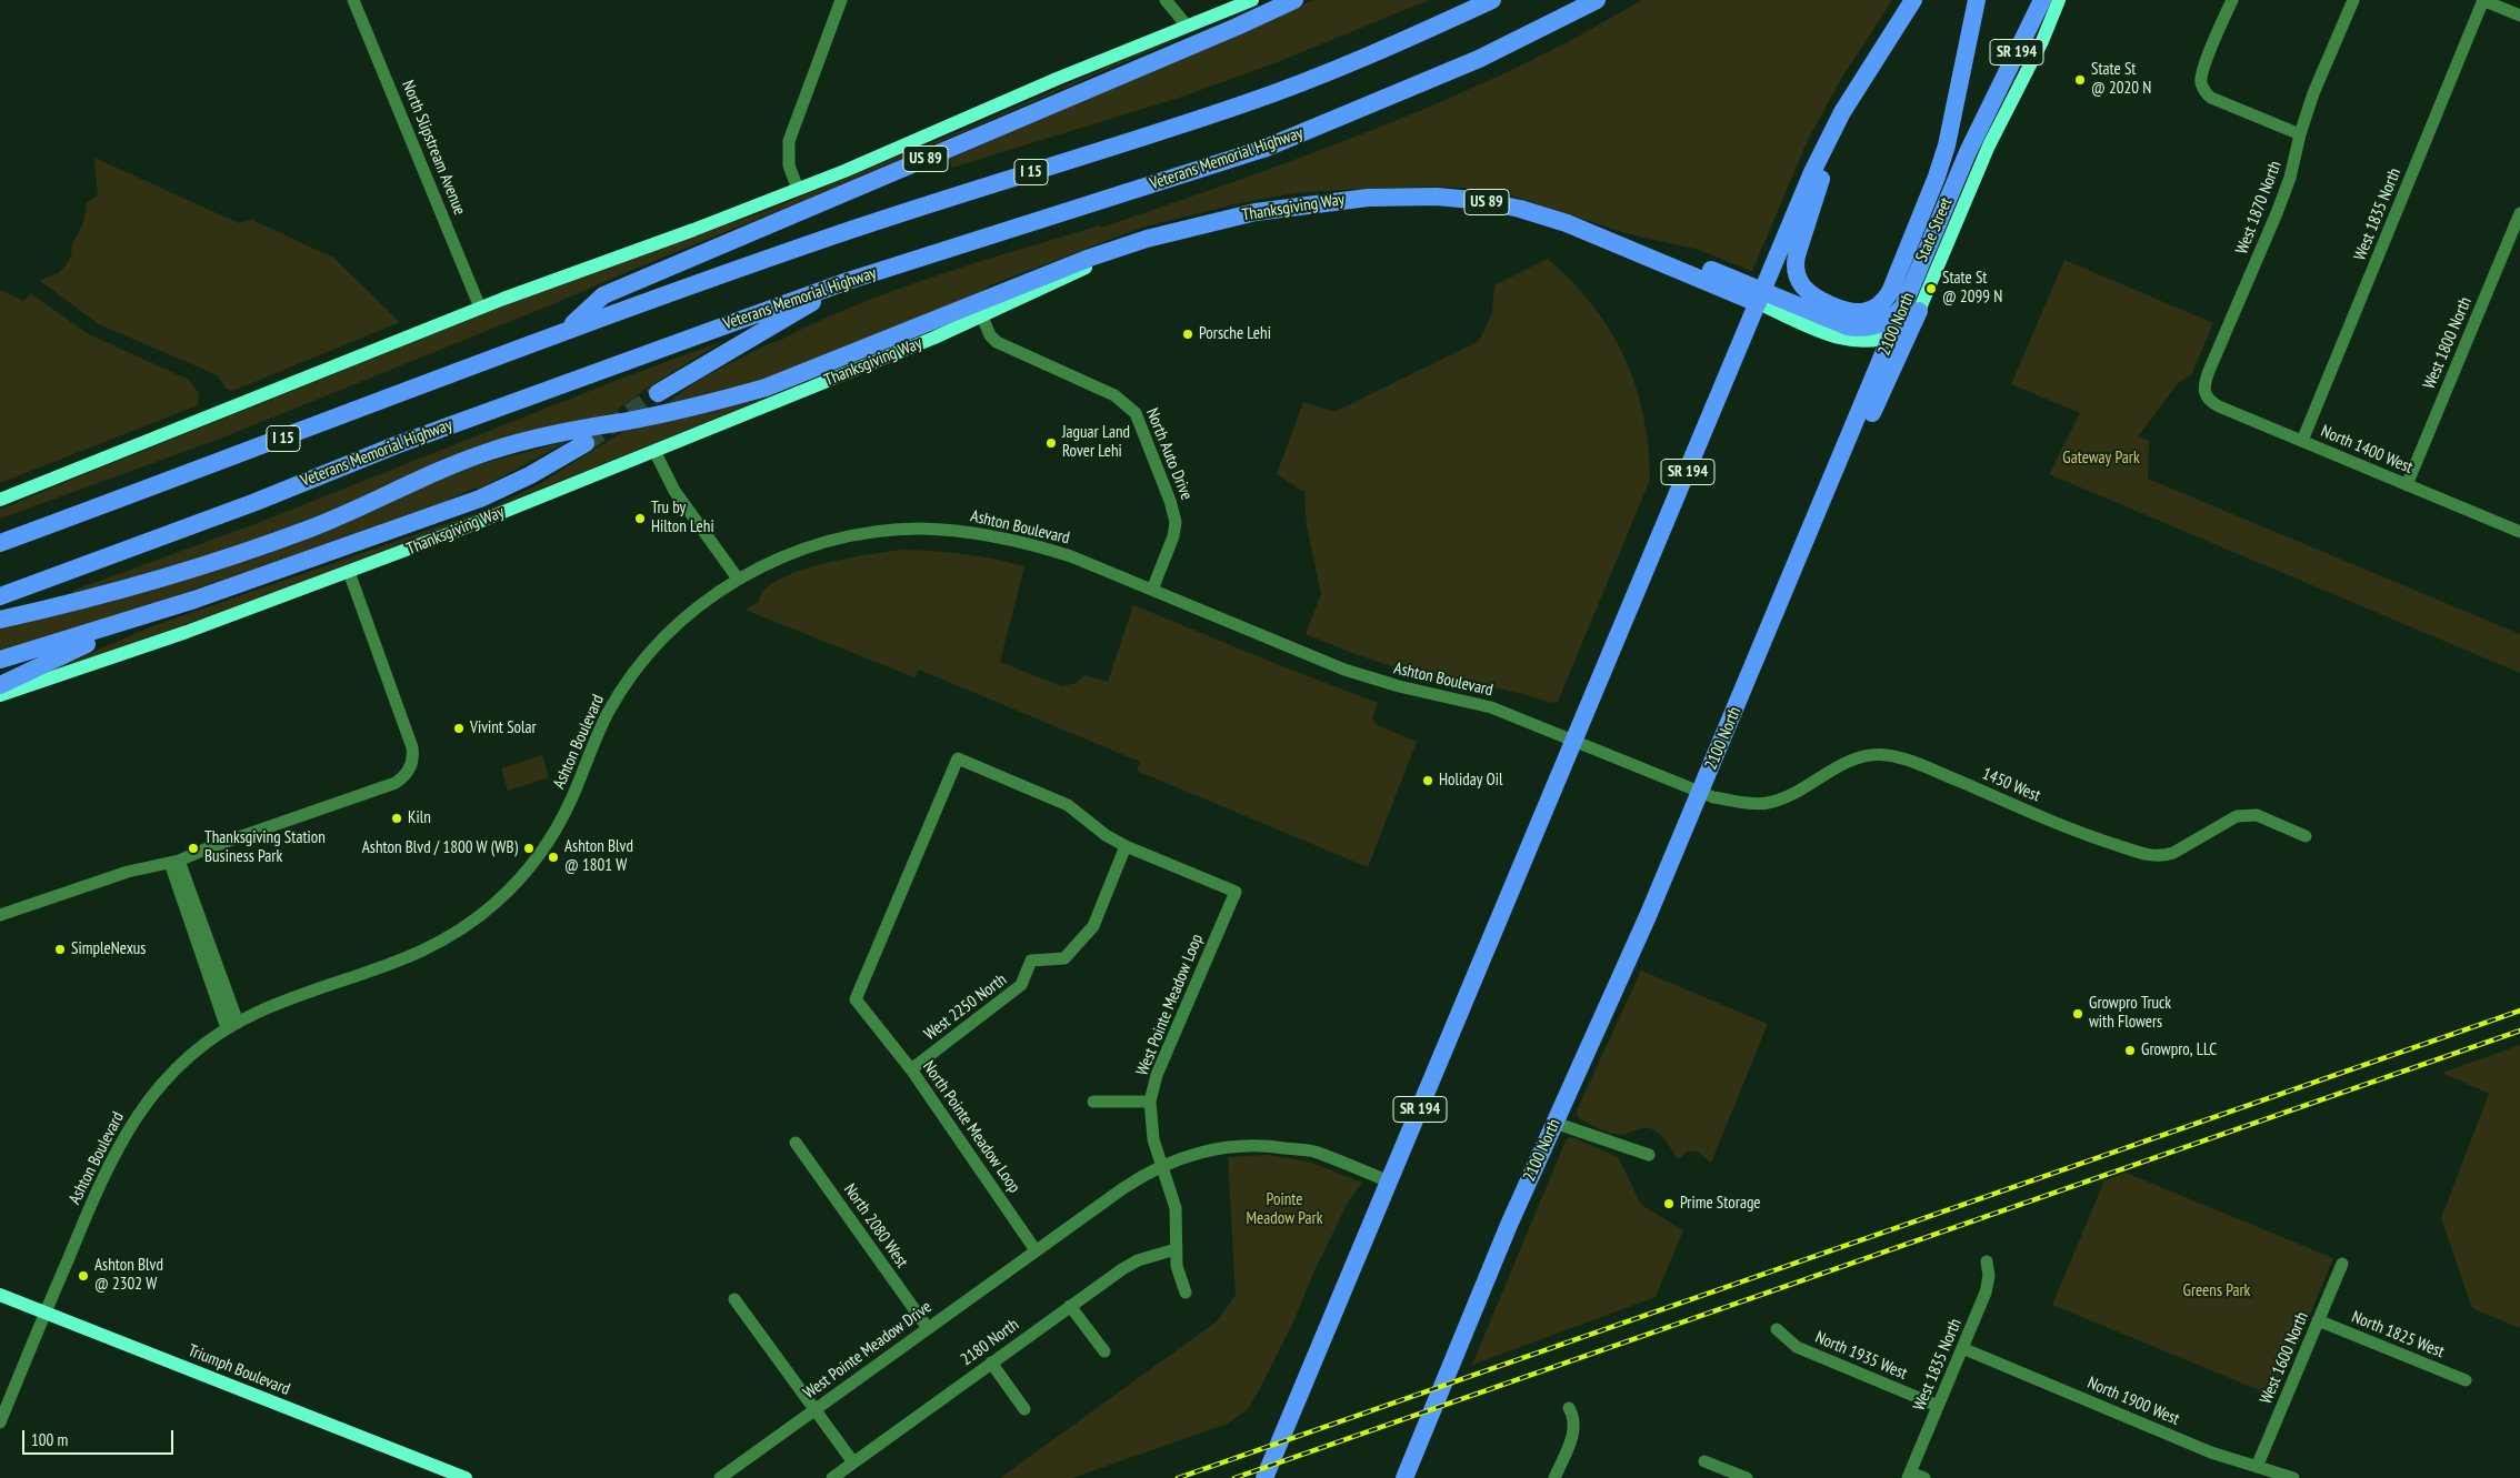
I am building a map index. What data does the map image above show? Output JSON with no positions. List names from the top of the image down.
{
  "streets": {
    "highway": [
      "SR 194",
      "US 89",
      "Veterans Memorial Highway",
      "I 15",
      "Thanksgiving Way",
      "2100 North"
    ],
    "main road": ["State Street", "Triumph Boulevard"],
    "street": [
      "North Slipstream Avenue",
      "West 1870 North",
      "West 1835 North",
      "West 1800 North",
      "North 1400 West",
      "North Auto Drive",
      "Ashton Boulevard",
      "1450 West",
      "West Pointe Meadow Loop",
      "West 2250 North",
      "North Pointe Meadow Loop",
      "North 2080 West",
      "North 1825 West",
      "2180 North",
      "West Pointe Meadow Drive",
      "North 1935 West",
      "West 1600 North",
      "North 1900 West"
    ]
  },
  "crossings": [
    ["SR 194", "Thanksgiving Way"],
    ["SR 194", "Ashton Boulevard"],
    ["SR 194", "West Pointe Meadow Drive"],
    ["US 89", "I 15"],
    ["US 89", "Thanksgiving Way"],
    ["Thanksgiving Way", "State Street"],
    ["Thanksgiving Way", "2100 North"],
    ["Thanksgiving Way", "North Auto Drive"],
    ["West 1870 North", "North 1400 West"],
    ["West 1835 North", "North 1400 West"],
    ["West 1835 North", "North 1935 West"],
    ["West 1835 North", "North 1900 West"],
    ["State Street", "2100 North"],
    ["2100 North", "Ashton Boulevard"],
    ["2100 North", "1450 West"],
    ["West 1800 North", "North 1400 West"],
    ["North Auto Drive", "Ashton Boulevard"],
    ["Ashton Boulevard", "1450 West"],
    ["Ashton Boulevard", "Triumph Boulevard"],
    ["West Pointe Meadow Loop", "West 2250 North"],
    ["West Pointe Meadow Loop", "North Pointe Meadow Loop"],
    ["West Pointe Meadow Loop", "2180 North"],
    ["West Pointe Meadow Loop", "West Pointe Meadow Drive"],
    ["West 2250 North", "North Pointe Meadow Loop"],
    ["North Pointe Meadow Loop", "West Pointe Meadow Drive"],
    ["North 2080 West", "West Pointe Meadow Drive"],
    ["North 1825 West", "West 1600 North"],
    ["West 1600 North", "North 1900 West"]
  ],
  "parks": ["Gateway Park", "Pointe Meadow Park", "Greens Park"],
  "places": [
    "State St @ 2020 N",
    "State St @ 2099 N",
    "Porsche Lehi",
    "Jaguar Land Rover Lehi",
    "Tru by Hilton Lehi",
    "Vivint Solar",
    "Holiday Oil",
    "Kiln",
    "Thanksgiving Station Business Park",
    "Ashton Blvd / 1800 W (WB)",
    "Ashton Blvd @ 1801 W",
    "SimpleNexus",
    "Growpro Truck with Flowers",
    "Growpro, LLC",
    "Prime Storage",
    "Ashton Blvd @ 2302 W"
  ],
  "scale_bar": "100 m"
}
